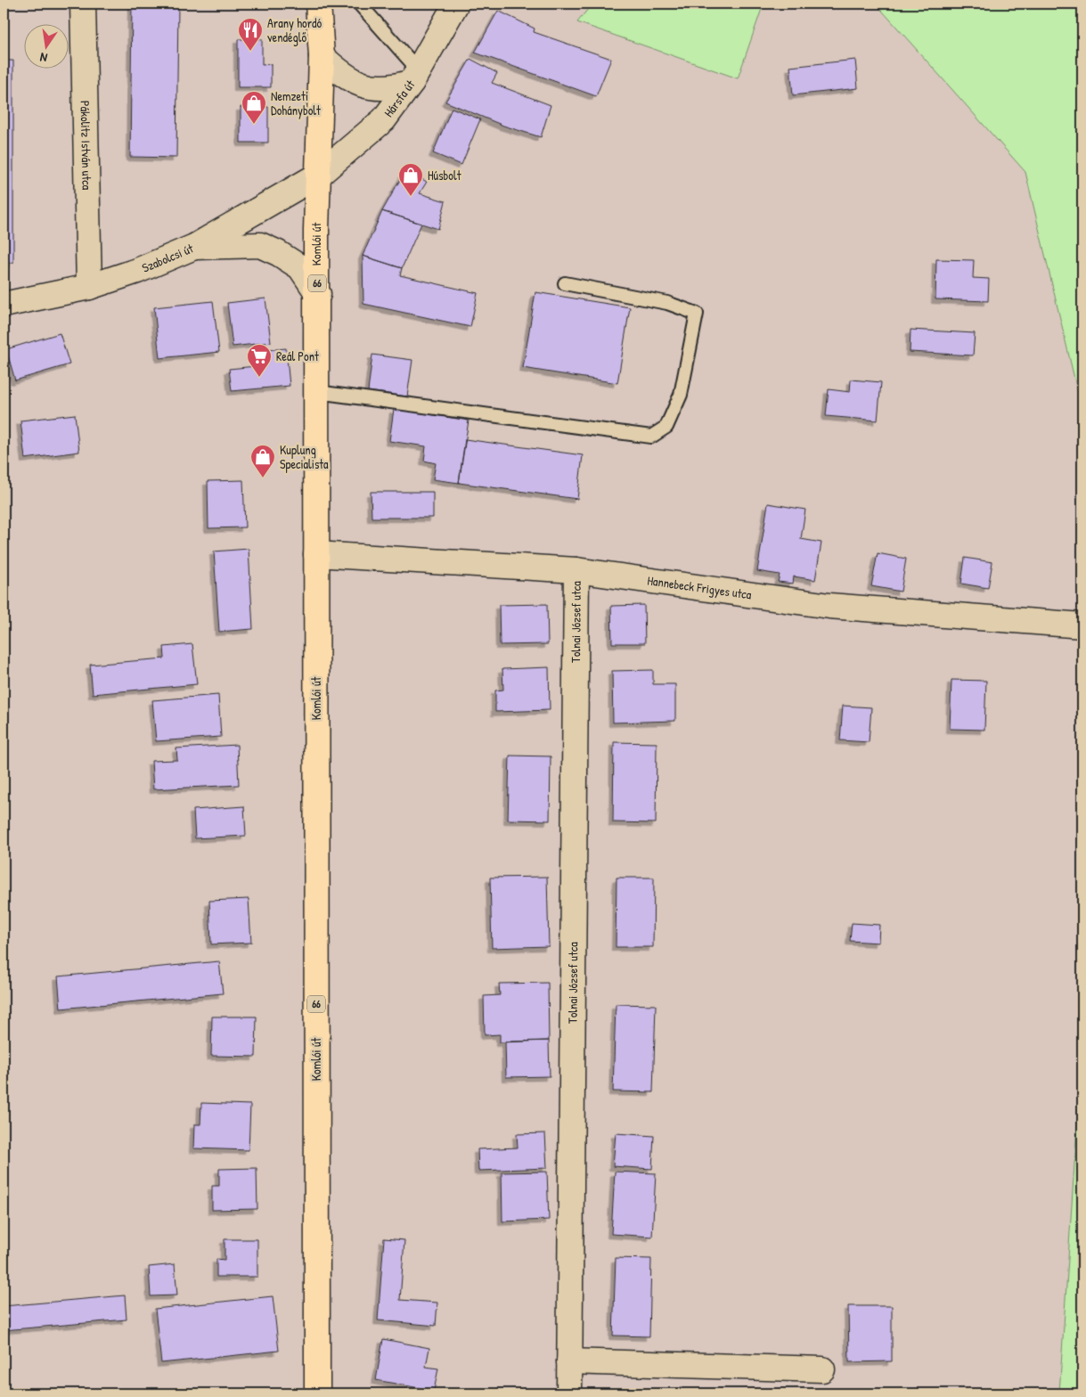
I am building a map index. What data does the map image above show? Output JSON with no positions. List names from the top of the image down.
{
  "streets": {
    "main road": ["Komlói út", "66"],
    "street": [
      "Hársfa út",
      "Pákolitz István utca",
      "Szabolcsi út",
      "Hannebeck Frigyes utca",
      "Tolnai József utca"
    ]
  },
  "crossings": [
    ["Hársfa út", "Komlói út"],
    ["Hársfa út", "Szabolcsi út"],
    ["Pákolitz István utca", "Szabolcsi út"],
    ["Komlói út", "Szabolcsi út"],
    ["Komlói út", "Hannebeck Frigyes utca"],
    ["Hannebeck Frigyes utca", "Tolnai József utca"]
  ],
  "places": {
    "restaurant": ["Arany hordó vendéglő"],
    "shop": ["Nemzeti Dohánybolt", "Húsbolt", "Kuplung Specialista"],
    "supermarket": ["Reál Pont"]
  },
  "north": "bottom"
}
